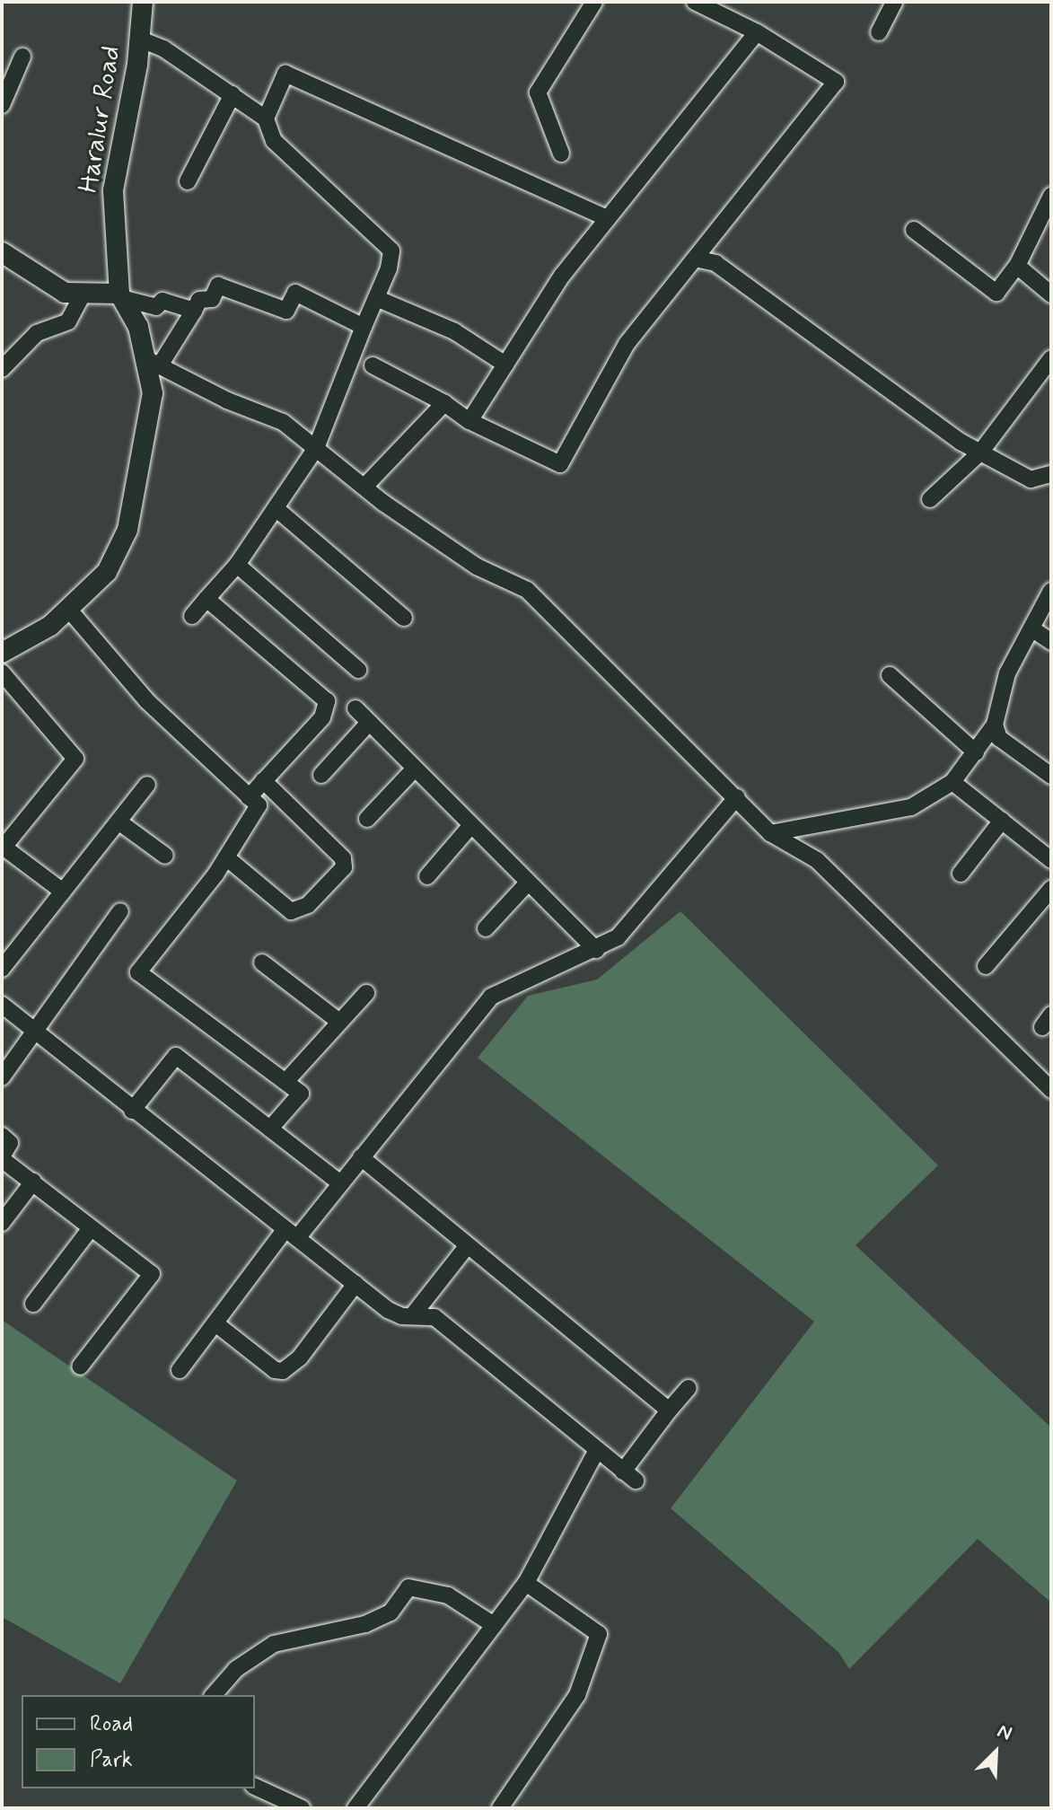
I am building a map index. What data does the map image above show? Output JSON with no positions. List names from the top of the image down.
{
  "streets": {
    "street": ["Haralur Road"]
  },
  "legend": ["Road", "Park"],
  "north": "top right"
}
